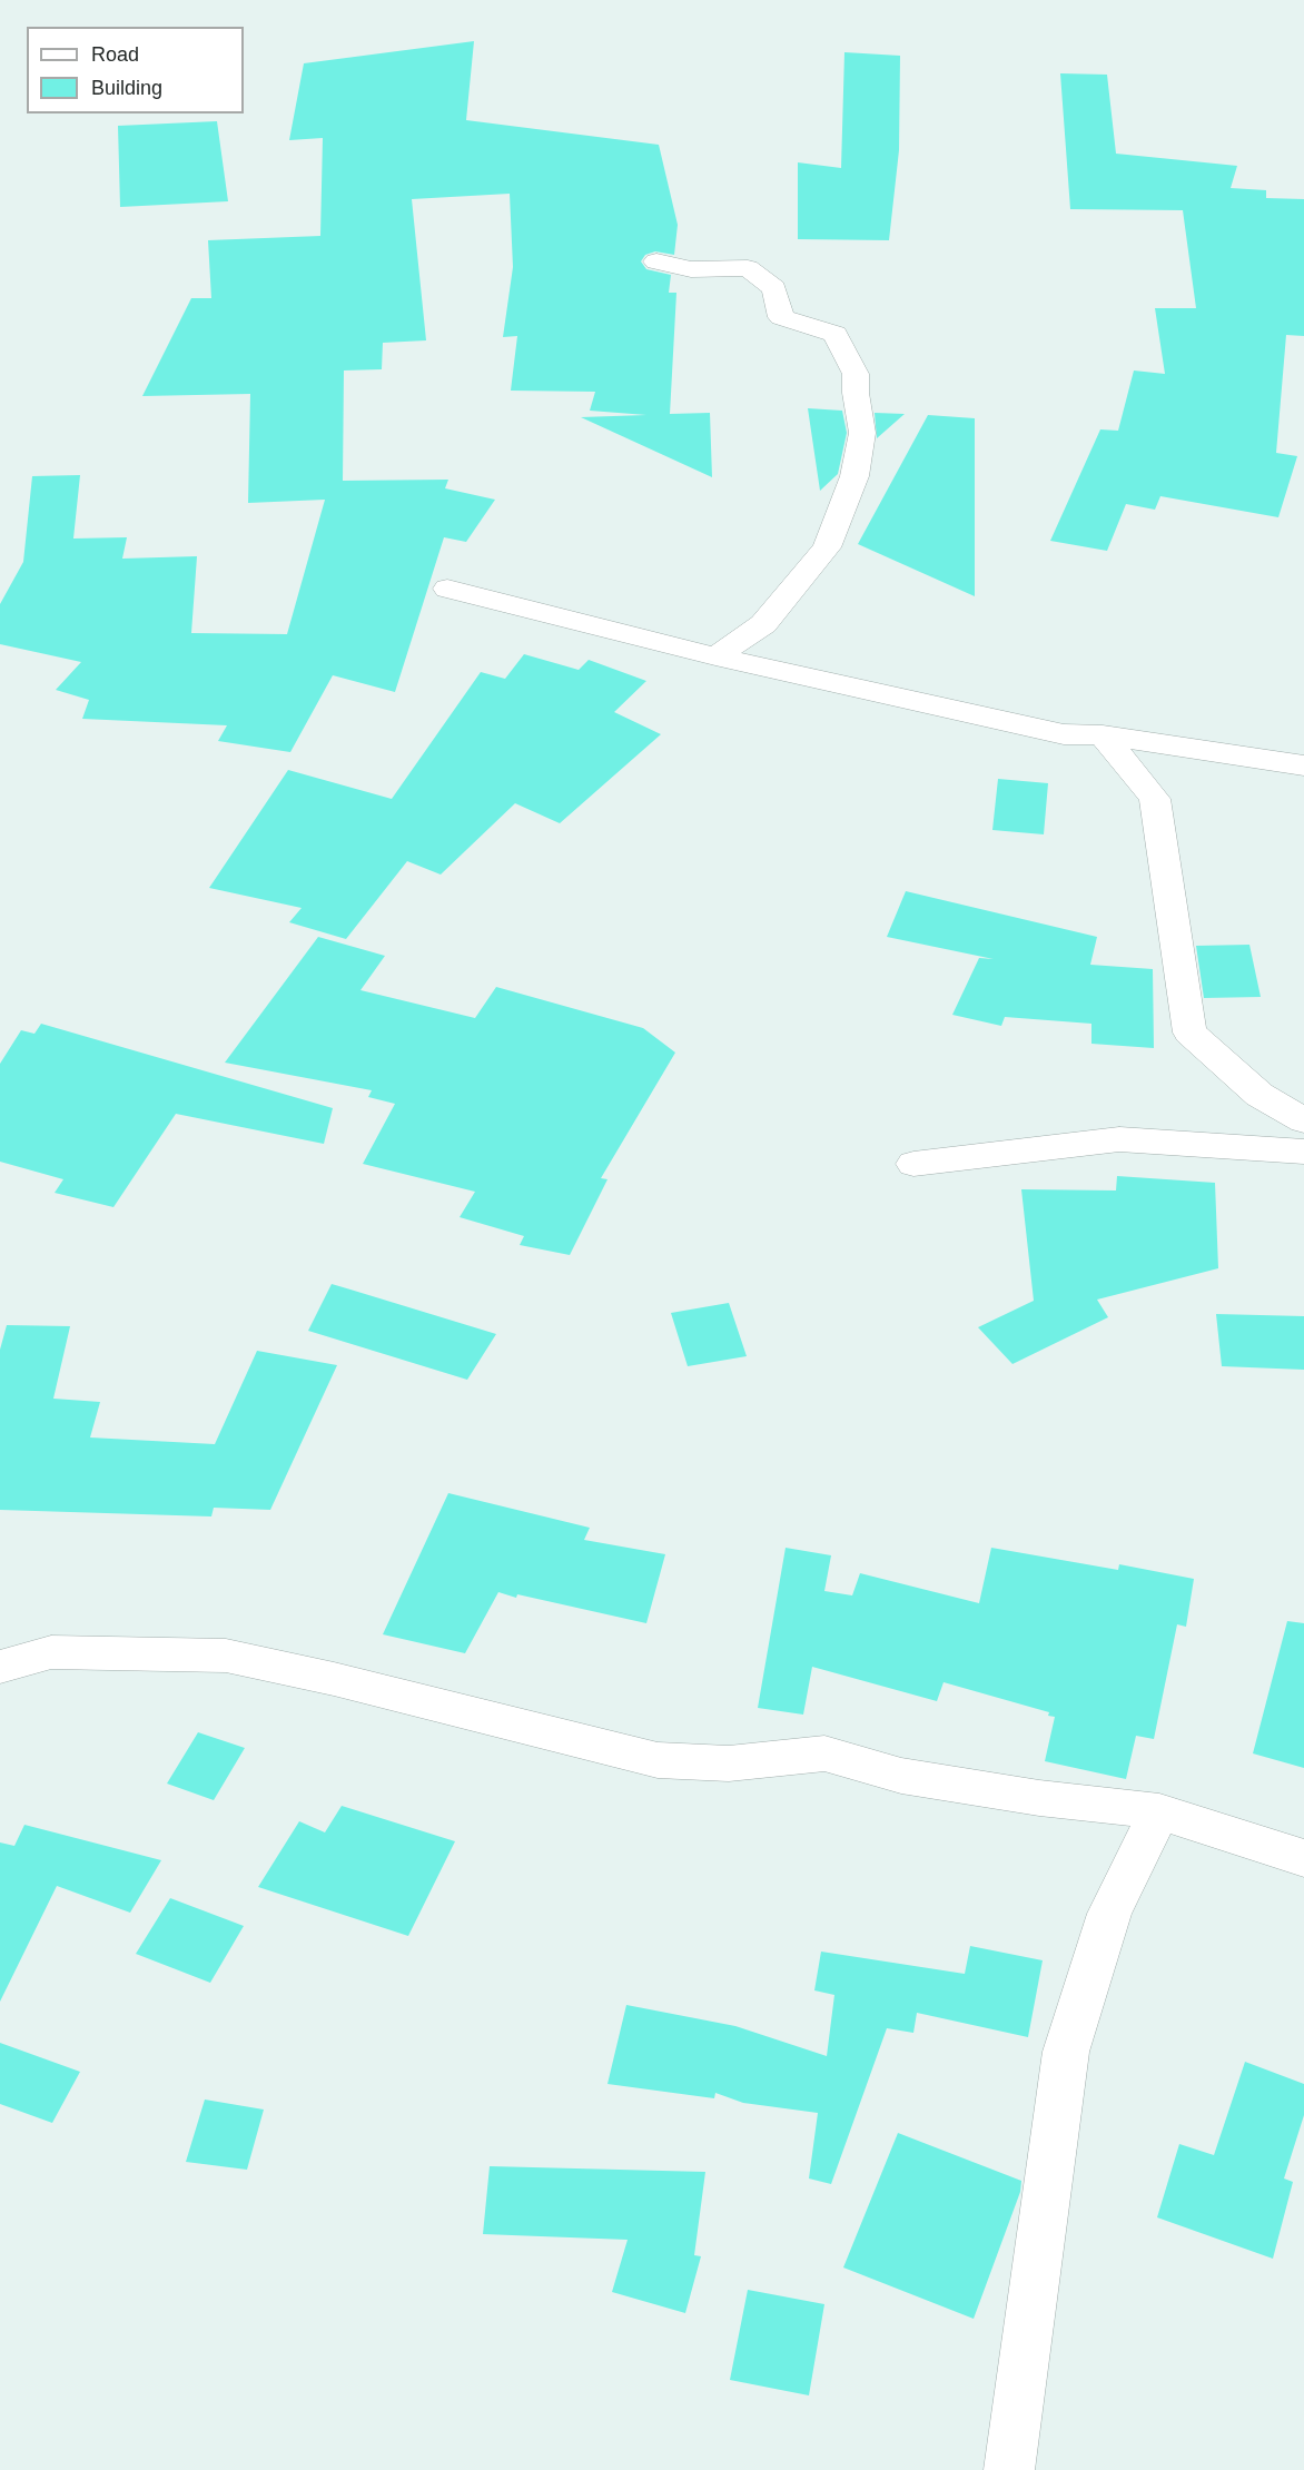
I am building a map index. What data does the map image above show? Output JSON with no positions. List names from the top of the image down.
{
  "legend": ["Road", "Building"]
}
